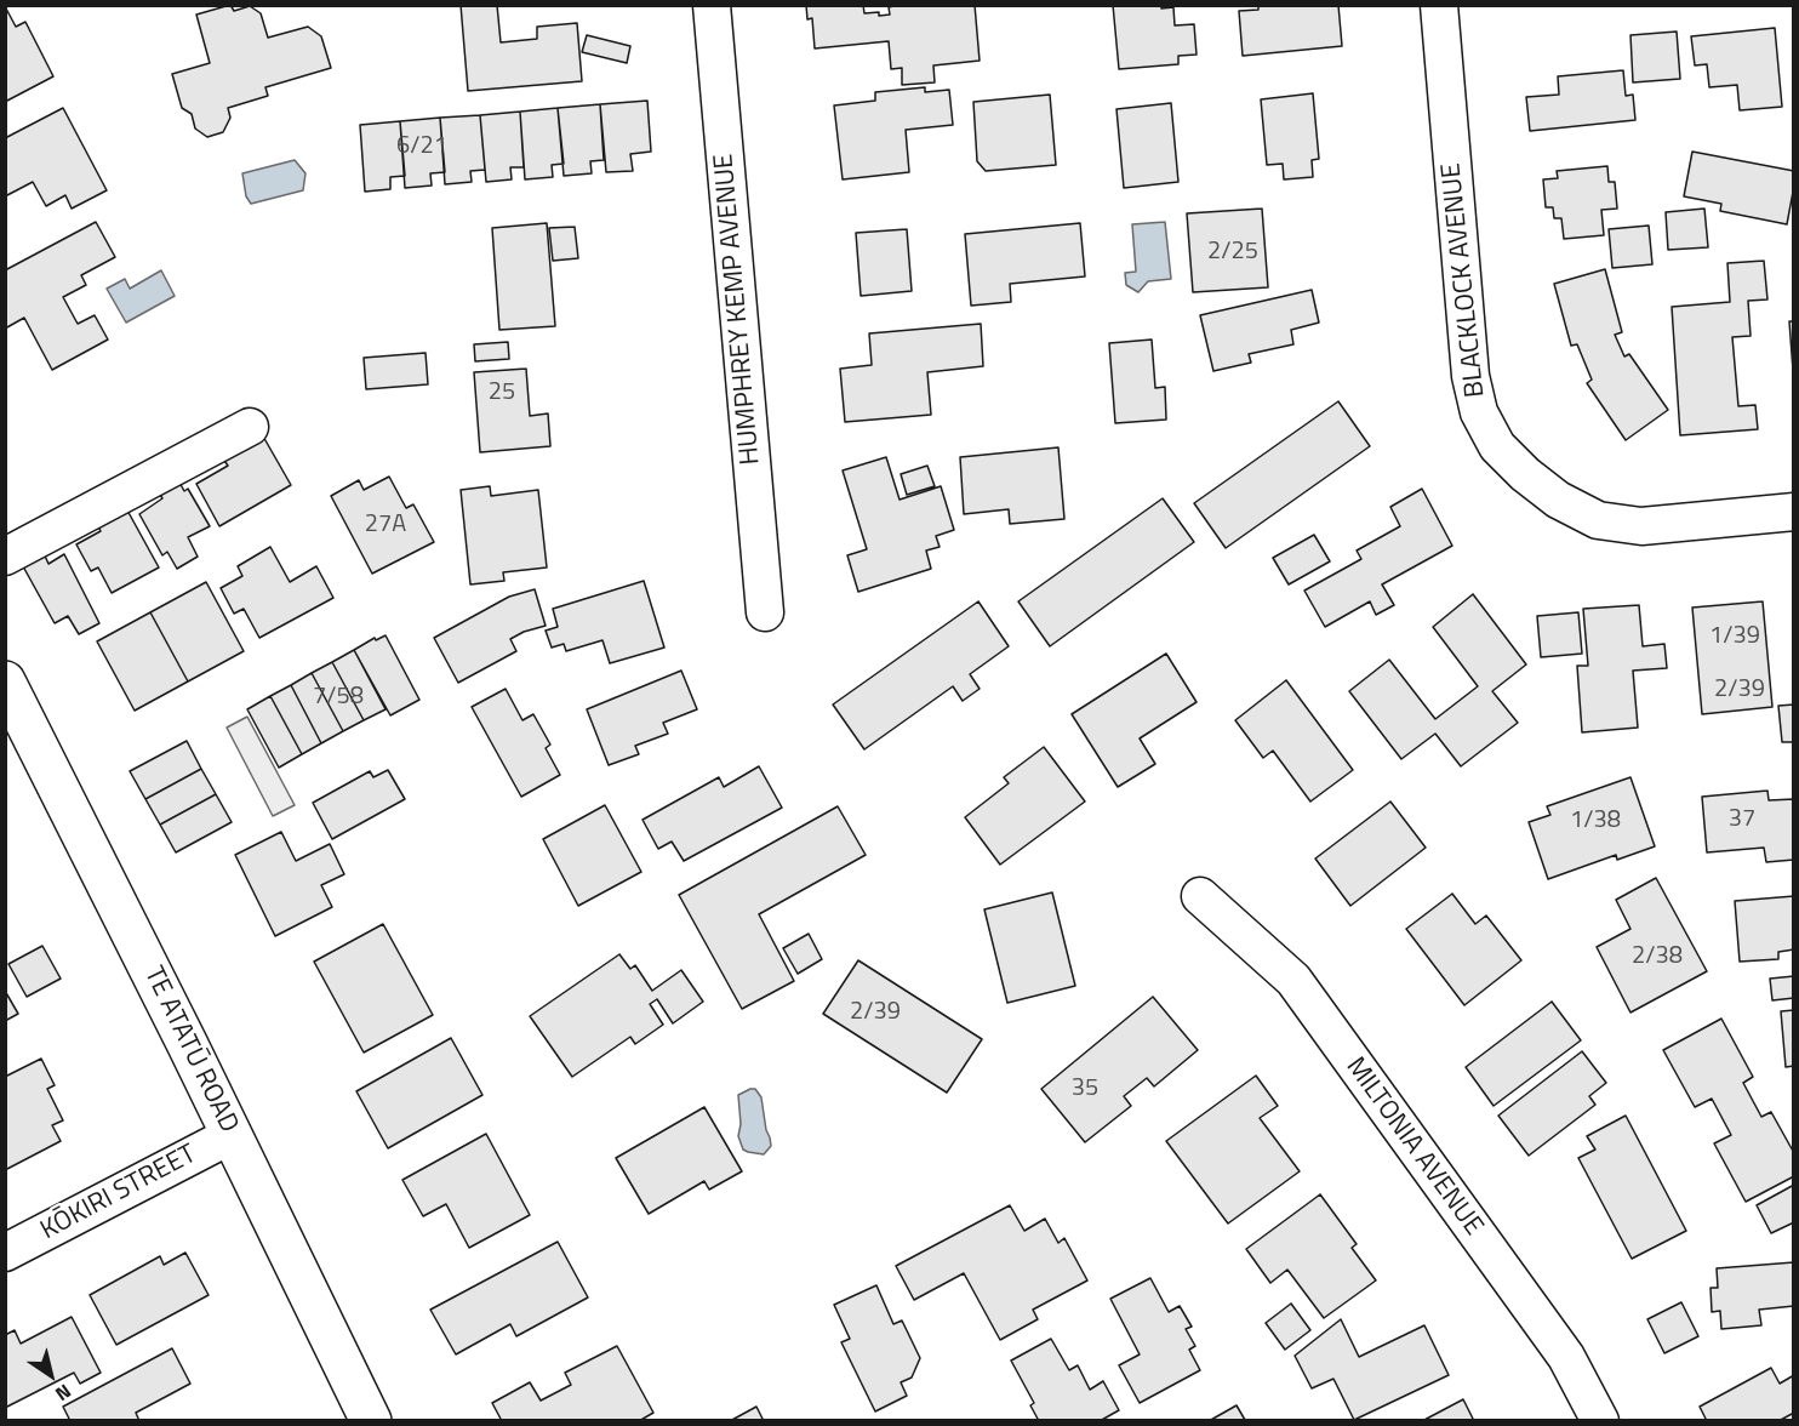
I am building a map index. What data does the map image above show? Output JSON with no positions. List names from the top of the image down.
{
  "streets": {
    "main road": ["TE ATATŪ ROAD"],
    "street": [
      "BLACKLOCK AVENUE",
      "HUMPHREY KEMP AVENUE",
      "MILTONIA AVENUE",
      "KŌKIRI STREET"
    ]
  },
  "crossings": [
    ["TE ATATŪ ROAD", "KŌKIRI STREET"]
  ],
  "house_numbers": [
    "6/21",
    "2/25",
    "25",
    "27A",
    "1/39",
    "2/39",
    "7/58",
    "37",
    "1/38",
    "2/38",
    "2/39",
    "35"
  ],
  "north": "bottom right"
}
